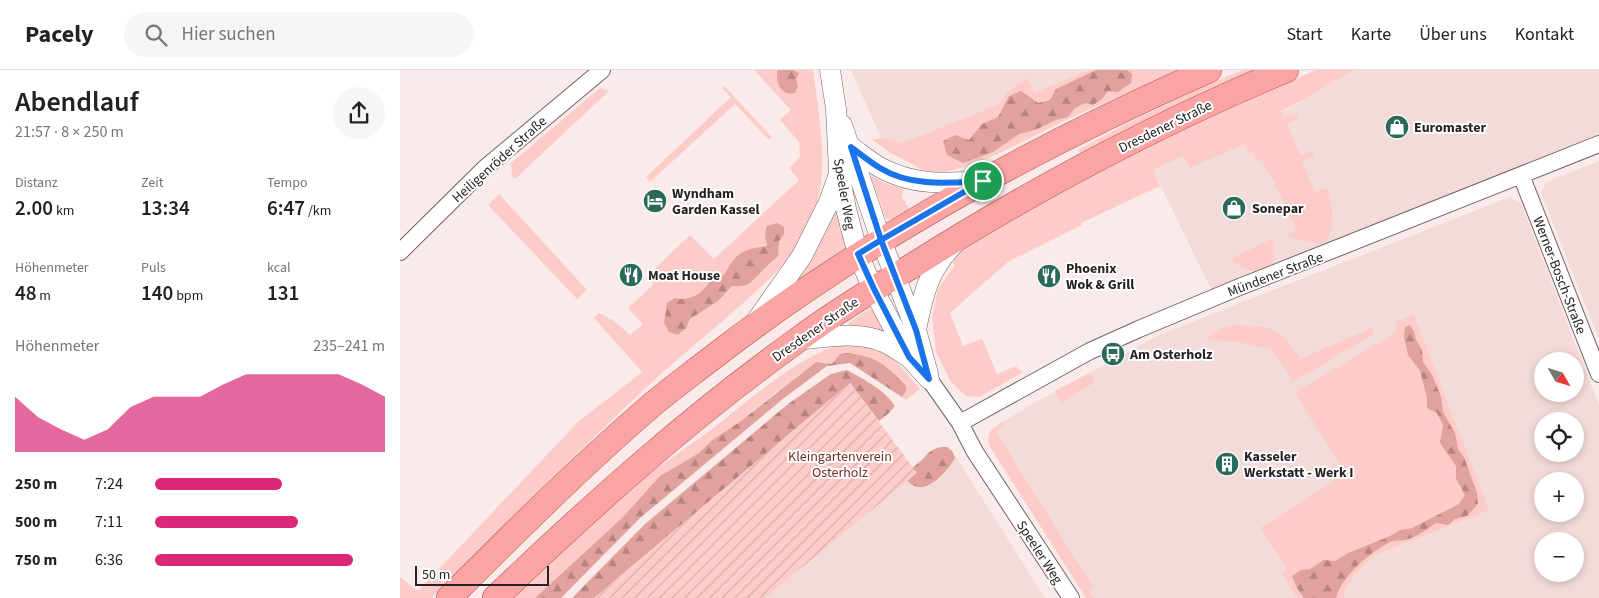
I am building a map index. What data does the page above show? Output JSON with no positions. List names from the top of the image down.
{
  "streets": {
    "main road": ["Dresdener Straße"],
    "street": [
      "Heiligenröder Straße",
      "Speeler Weg",
      "Mündener Straße",
      "Werner-Bosch-Straße"
    ]
  },
  "crossings": [
    ["Dresdener Straße", "Speeler Weg"],
    ["Speeler Weg", "Mündener Straße"],
    ["Mündener Straße", "Werner-Bosch-Straße"]
  ],
  "parks": ["Kleingartenverein Osterholz"],
  "places": {
    "shop": ["Euromaster", "Sonepar"],
    "hotel": ["Wyndham Garden Kassel"],
    "restaurant": ["Moat House", "Phoenix Wok & Grill"],
    "bus stop": ["Am Osterholz"],
    "building": ["Kasseler Werkstatt - Werk I"]
  },
  "scale_bar": "50 m",
  "north": "bottom right",
  "page": {
    "header": "Pacely",
    "search": "Hier suchen",
    "nav": [
      "Start",
      "Karte",
      "Über uns",
      "Kontakt"
    ],
    "heading": ["Abendlauf", "21:57 · 8 × 250 m"],
    "stats": [
      ["Distanz", "2.00 km"],
      ["Zeit", "13:34"],
      ["Tempo", "6:47 /km"],
      ["Höhenmeter", "48 m"],
      ["Puls", "140 bpm"],
      ["kcal", "131"]
    ],
    "chart": ["Höhenmeter", "235–241 m"],
    "map_buttons": ["+", "−"],
    "list": [
      {
        "name": "250 m",
        "note": "7:24"
      },
      {
        "name": "500 m",
        "note": "7:11"
      },
      {
        "name": "750 m",
        "note": "6:36"
      }
    ],
    "scale": "50 m"
  }
}
